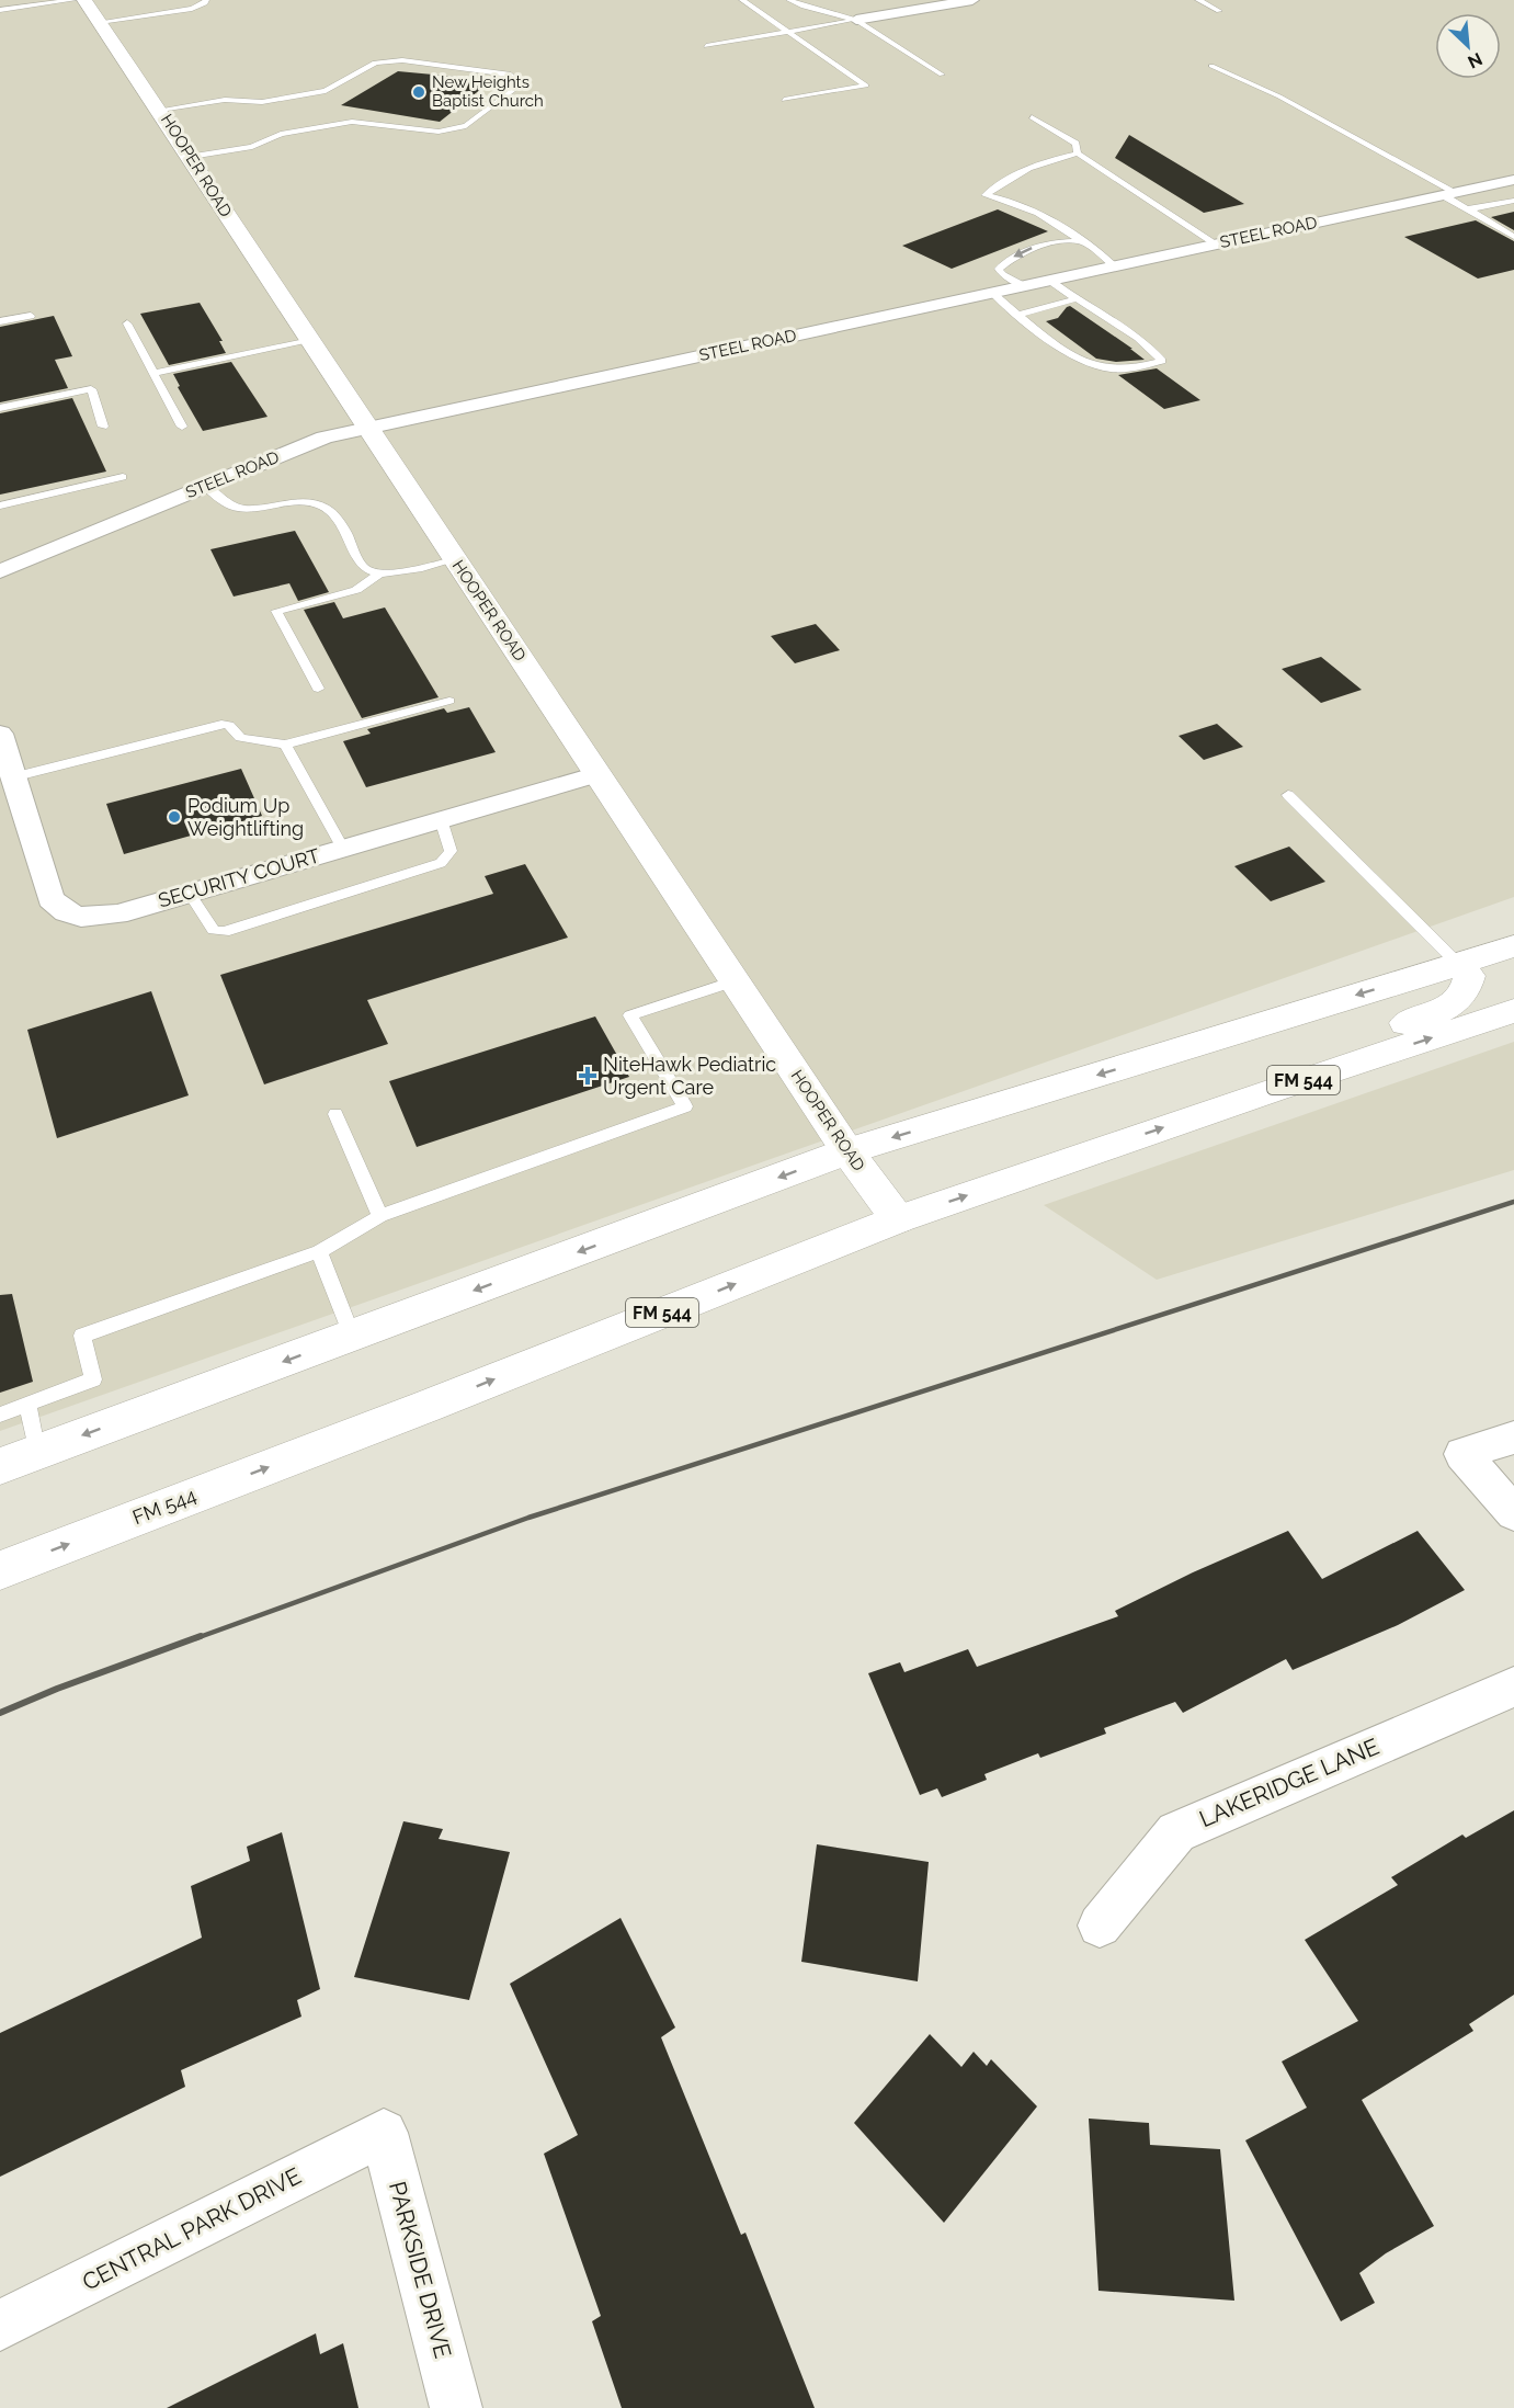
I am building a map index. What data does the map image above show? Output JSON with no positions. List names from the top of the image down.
{
  "streets": {
    "street": [
      "HOOPER ROAD",
      "STEEL ROAD",
      "SECURITY COURT",
      "FM 544",
      "LAKERIDGE LANE",
      "CENTRAL PARK DRIVE",
      "PARKSIDE DRIVE"
    ]
  },
  "crossings": [
    ["HOOPER ROAD", "STEEL ROAD"],
    ["HOOPER ROAD", "SECURITY COURT"],
    ["HOOPER ROAD", "FM 544"],
    ["CENTRAL PARK DRIVE", "PARKSIDE DRIVE"]
  ],
  "places": {
    "other": ["New Heights Baptist Church", "Podium Up Weightlifting"],
    "health": ["NiteHawk Pediatric Urgent Care"]
  },
  "north": "bottom right"
}
